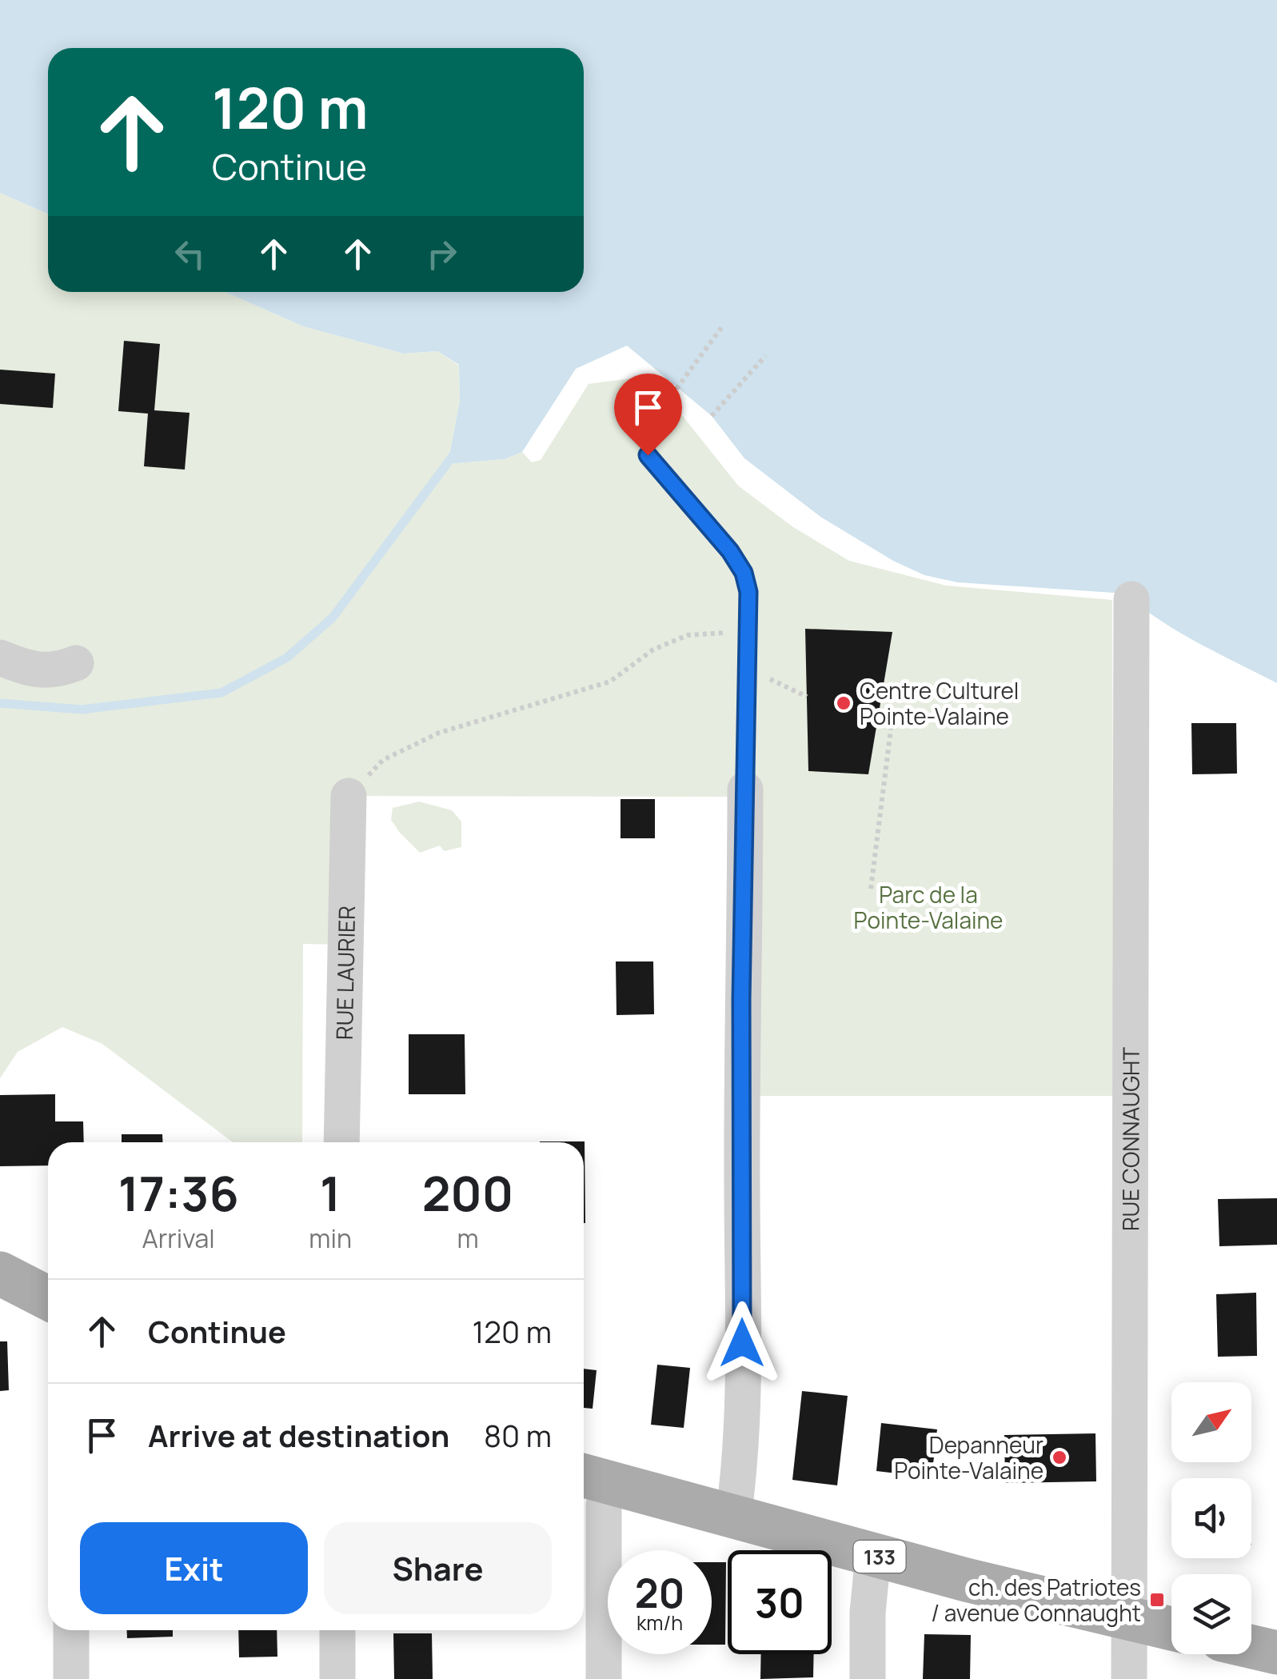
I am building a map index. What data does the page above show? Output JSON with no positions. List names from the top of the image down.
{
  "streets": {
    "main road": ["133"],
    "street": ["RUE LAURIER", "RUE CONNAUGHT"]
  },
  "crossings": [
    ["RUE CONNAUGHT", "133"]
  ],
  "parks": ["Parc de la Pointe-Valaine"],
  "places": {
    "other": ["Centre Culturel Pointe-Valaine", "Depanneur Pointe-Valaine"],
    "transit": ["ch. des Patriotes / avenue Connaught"]
  },
  "north": "top right",
  "page": {
    "turn": ["120 m", "Continue"],
    "eta": [
      "17:36",
      "Arrival",
      "1",
      "min",
      "200",
      "m"
    ],
    "list": [
      {
        "name": "Continue",
        "value": "120 m"
      },
      {
        "name": "Arrive at destination",
        "value": "80 m"
      }
    ],
    "buttons": ["Exit", "Share"],
    "speed": "20 km/h",
    "limit": "30"
  }
}
